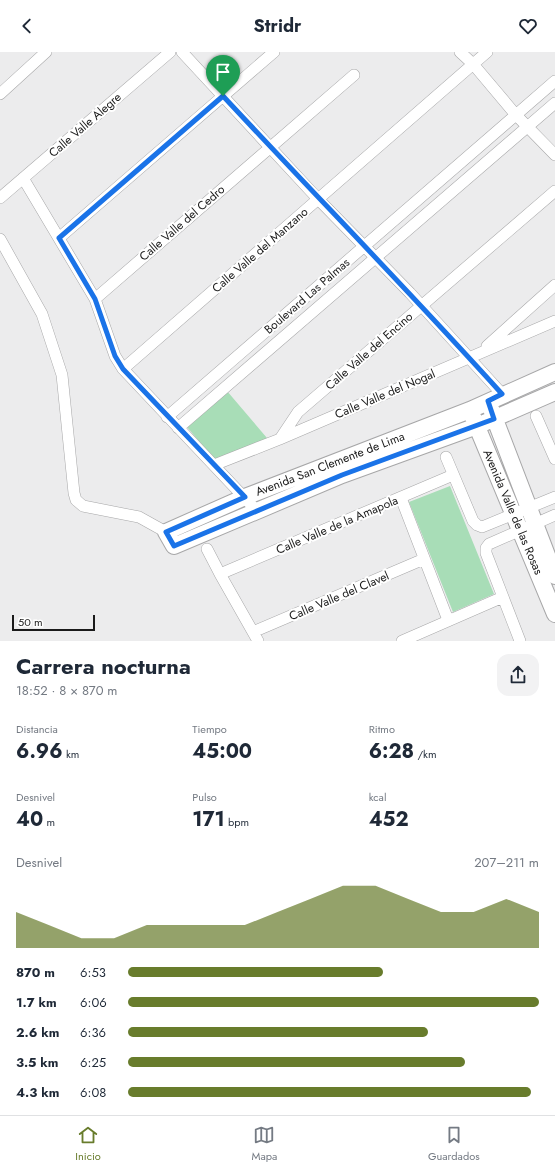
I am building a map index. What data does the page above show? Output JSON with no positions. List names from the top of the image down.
{
  "streets": {
    "street": [
      "Calle Valle Alegre",
      "Calle Valle del Cedro",
      "Calle Valle del Manzano",
      "Boulevard Las Palmas",
      "Calle Valle del Encino",
      "Calle Valle del Nogal",
      "Avenida San Clemente de Lima",
      "Avenida Valle de las Rosas",
      "Calle Valle de la Amapola",
      "Calle Valle del Clavel"
    ]
  },
  "crossings": [
    ["Calle Valle del Encino", "Calle Valle del Nogal"],
    ["Avenida San Clemente de Lima", "Avenida Valle de las Rosas"]
  ],
  "scale_bar": "50 m",
  "page": {
    "header": "Stridr",
    "scale": "50 m",
    "heading": ["Carrera nocturna", "18:52 · 8 × 870 m"],
    "stats": [
      ["Distancia", "6.96 km"],
      ["Tiempo", "45:00"],
      ["Ritmo", "6:28 /km"],
      ["Desnivel", "40 m"],
      ["Pulso", "171 bpm"],
      ["kcal", "452"]
    ],
    "chart": ["Desnivel", "207–211 m"],
    "list": [
      {
        "name": "870 m",
        "note": "6:53"
      },
      {
        "name": "1.7 km",
        "note": "6:06"
      },
      {
        "name": "2.6 km",
        "note": "6:36"
      },
      {
        "name": "3.5 km",
        "note": "6:25"
      },
      {
        "name": "4.3 km",
        "note": "6:08"
      }
    ],
    "tabs": ["Inicio", "Mapa", "Guardados"]
  }
}
